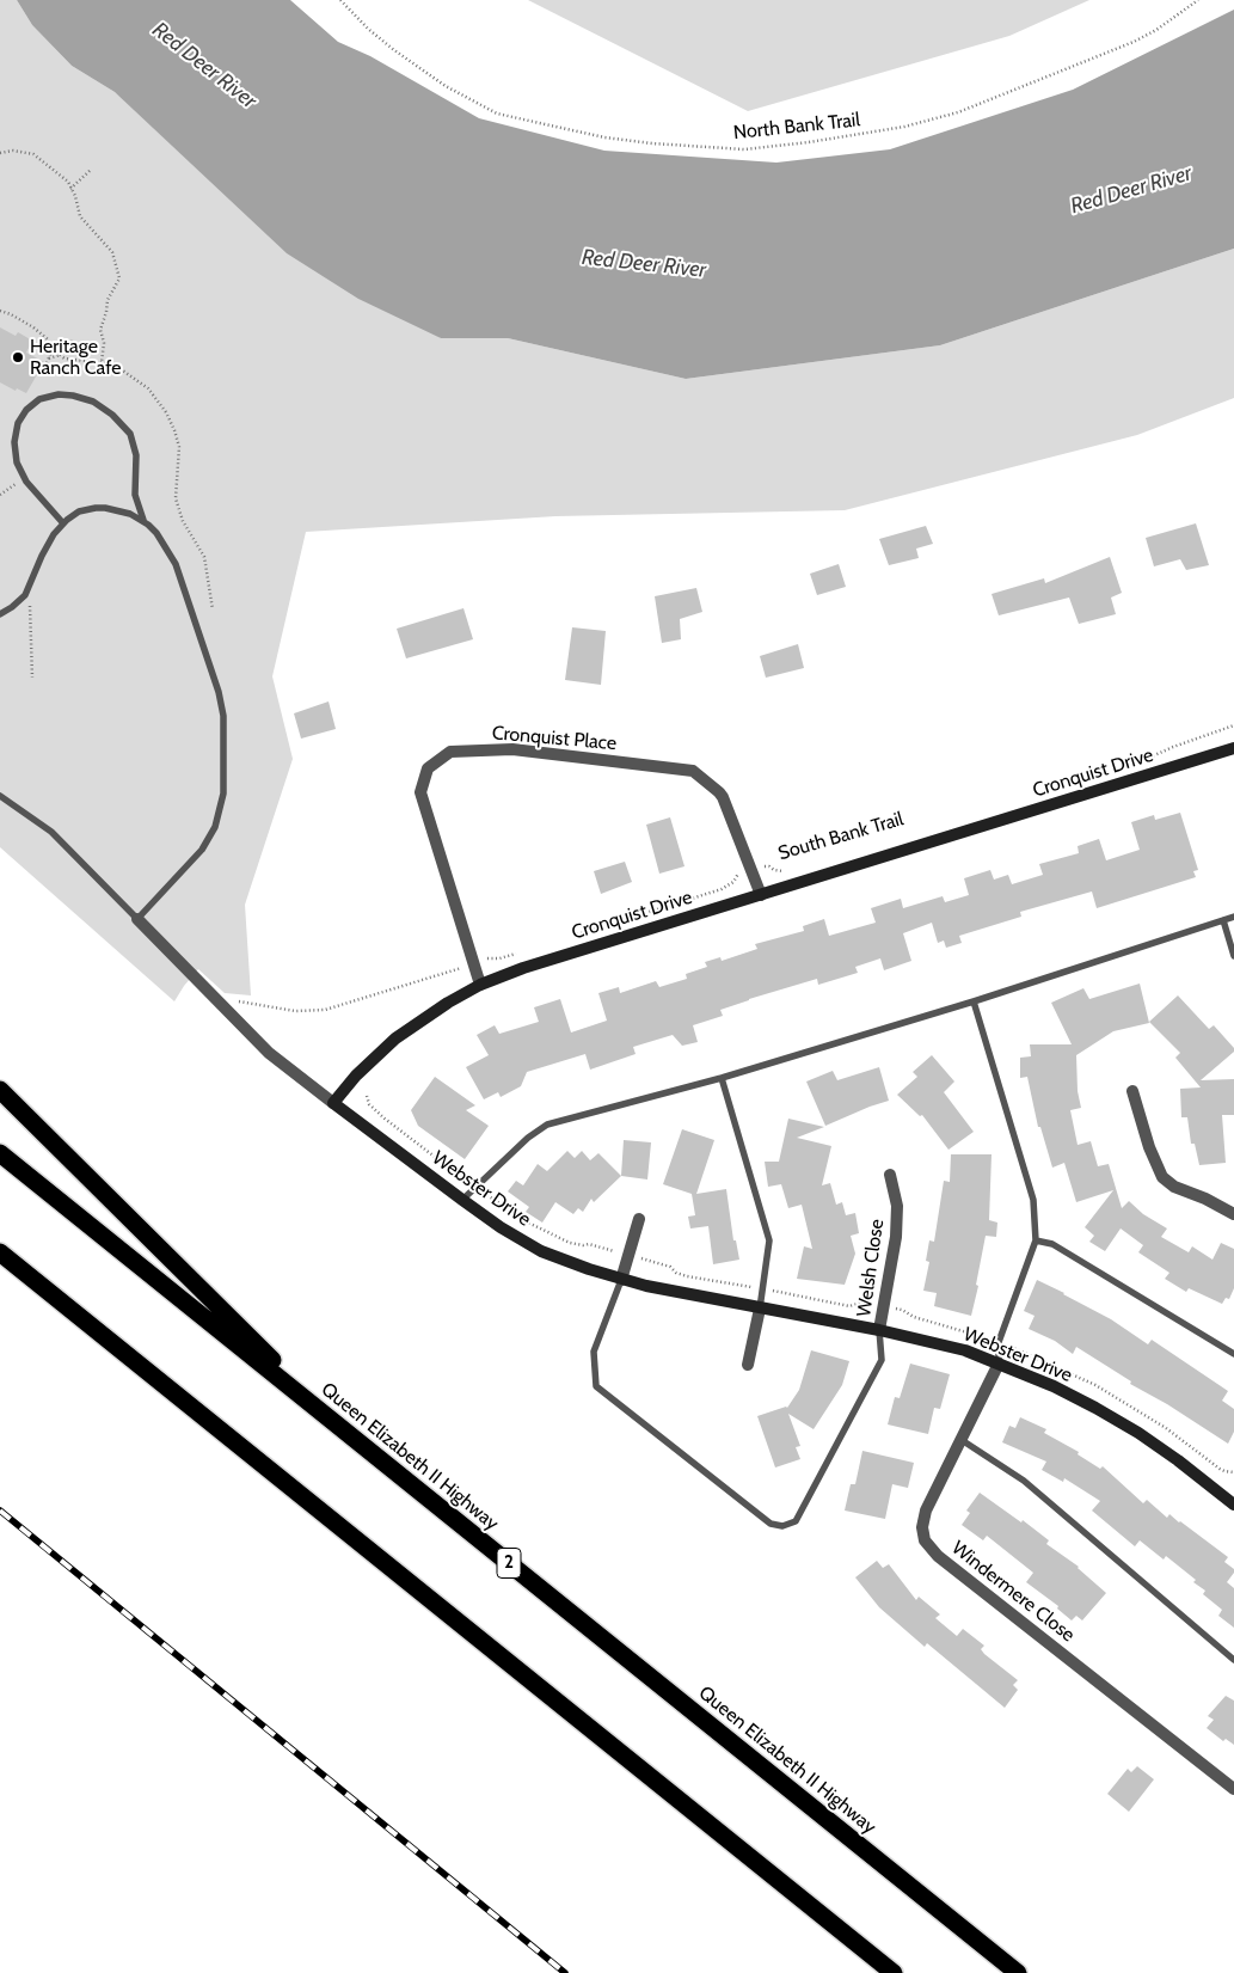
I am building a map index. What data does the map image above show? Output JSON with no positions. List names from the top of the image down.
{
  "streets": {
    "highway": ["Queen Elizabeth II Highway", "2"],
    "street": [
      "Cronquist Place",
      "Cronquist Drive",
      "Webster Drive",
      "Welsh Close",
      "Windermere Close"
    ],
    "path": ["North Bank Trail", "South Bank Trail"]
  },
  "crossings": [
    ["Cronquist Place", "Cronquist Drive"],
    ["Cronquist Place", "South Bank Trail"],
    ["Cronquist Drive", "Webster Drive"],
    ["Webster Drive", "Welsh Close"],
    ["Webster Drive", "Windermere Close"]
  ],
  "water": ["Red Deer River"],
  "places": ["Heritage Ranch Cafe"]
}
